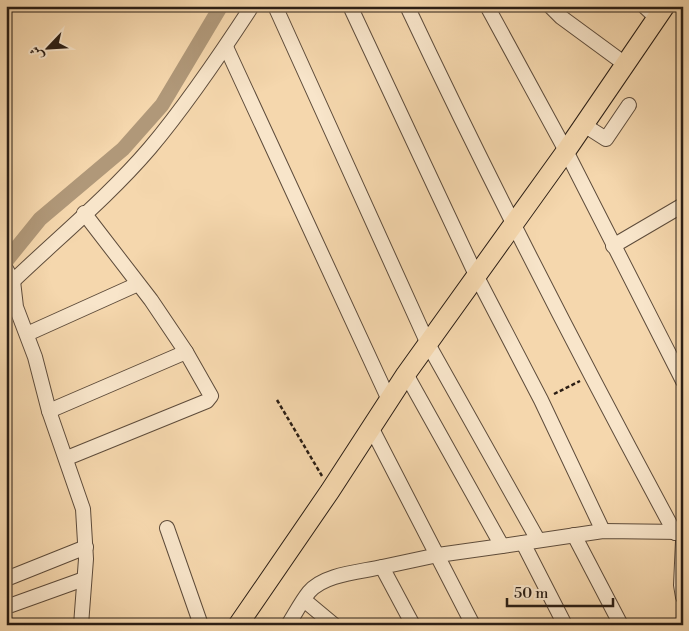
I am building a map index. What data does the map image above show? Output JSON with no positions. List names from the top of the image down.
{
  "scale_bar": "50 m",
  "north": "bottom left"
}
